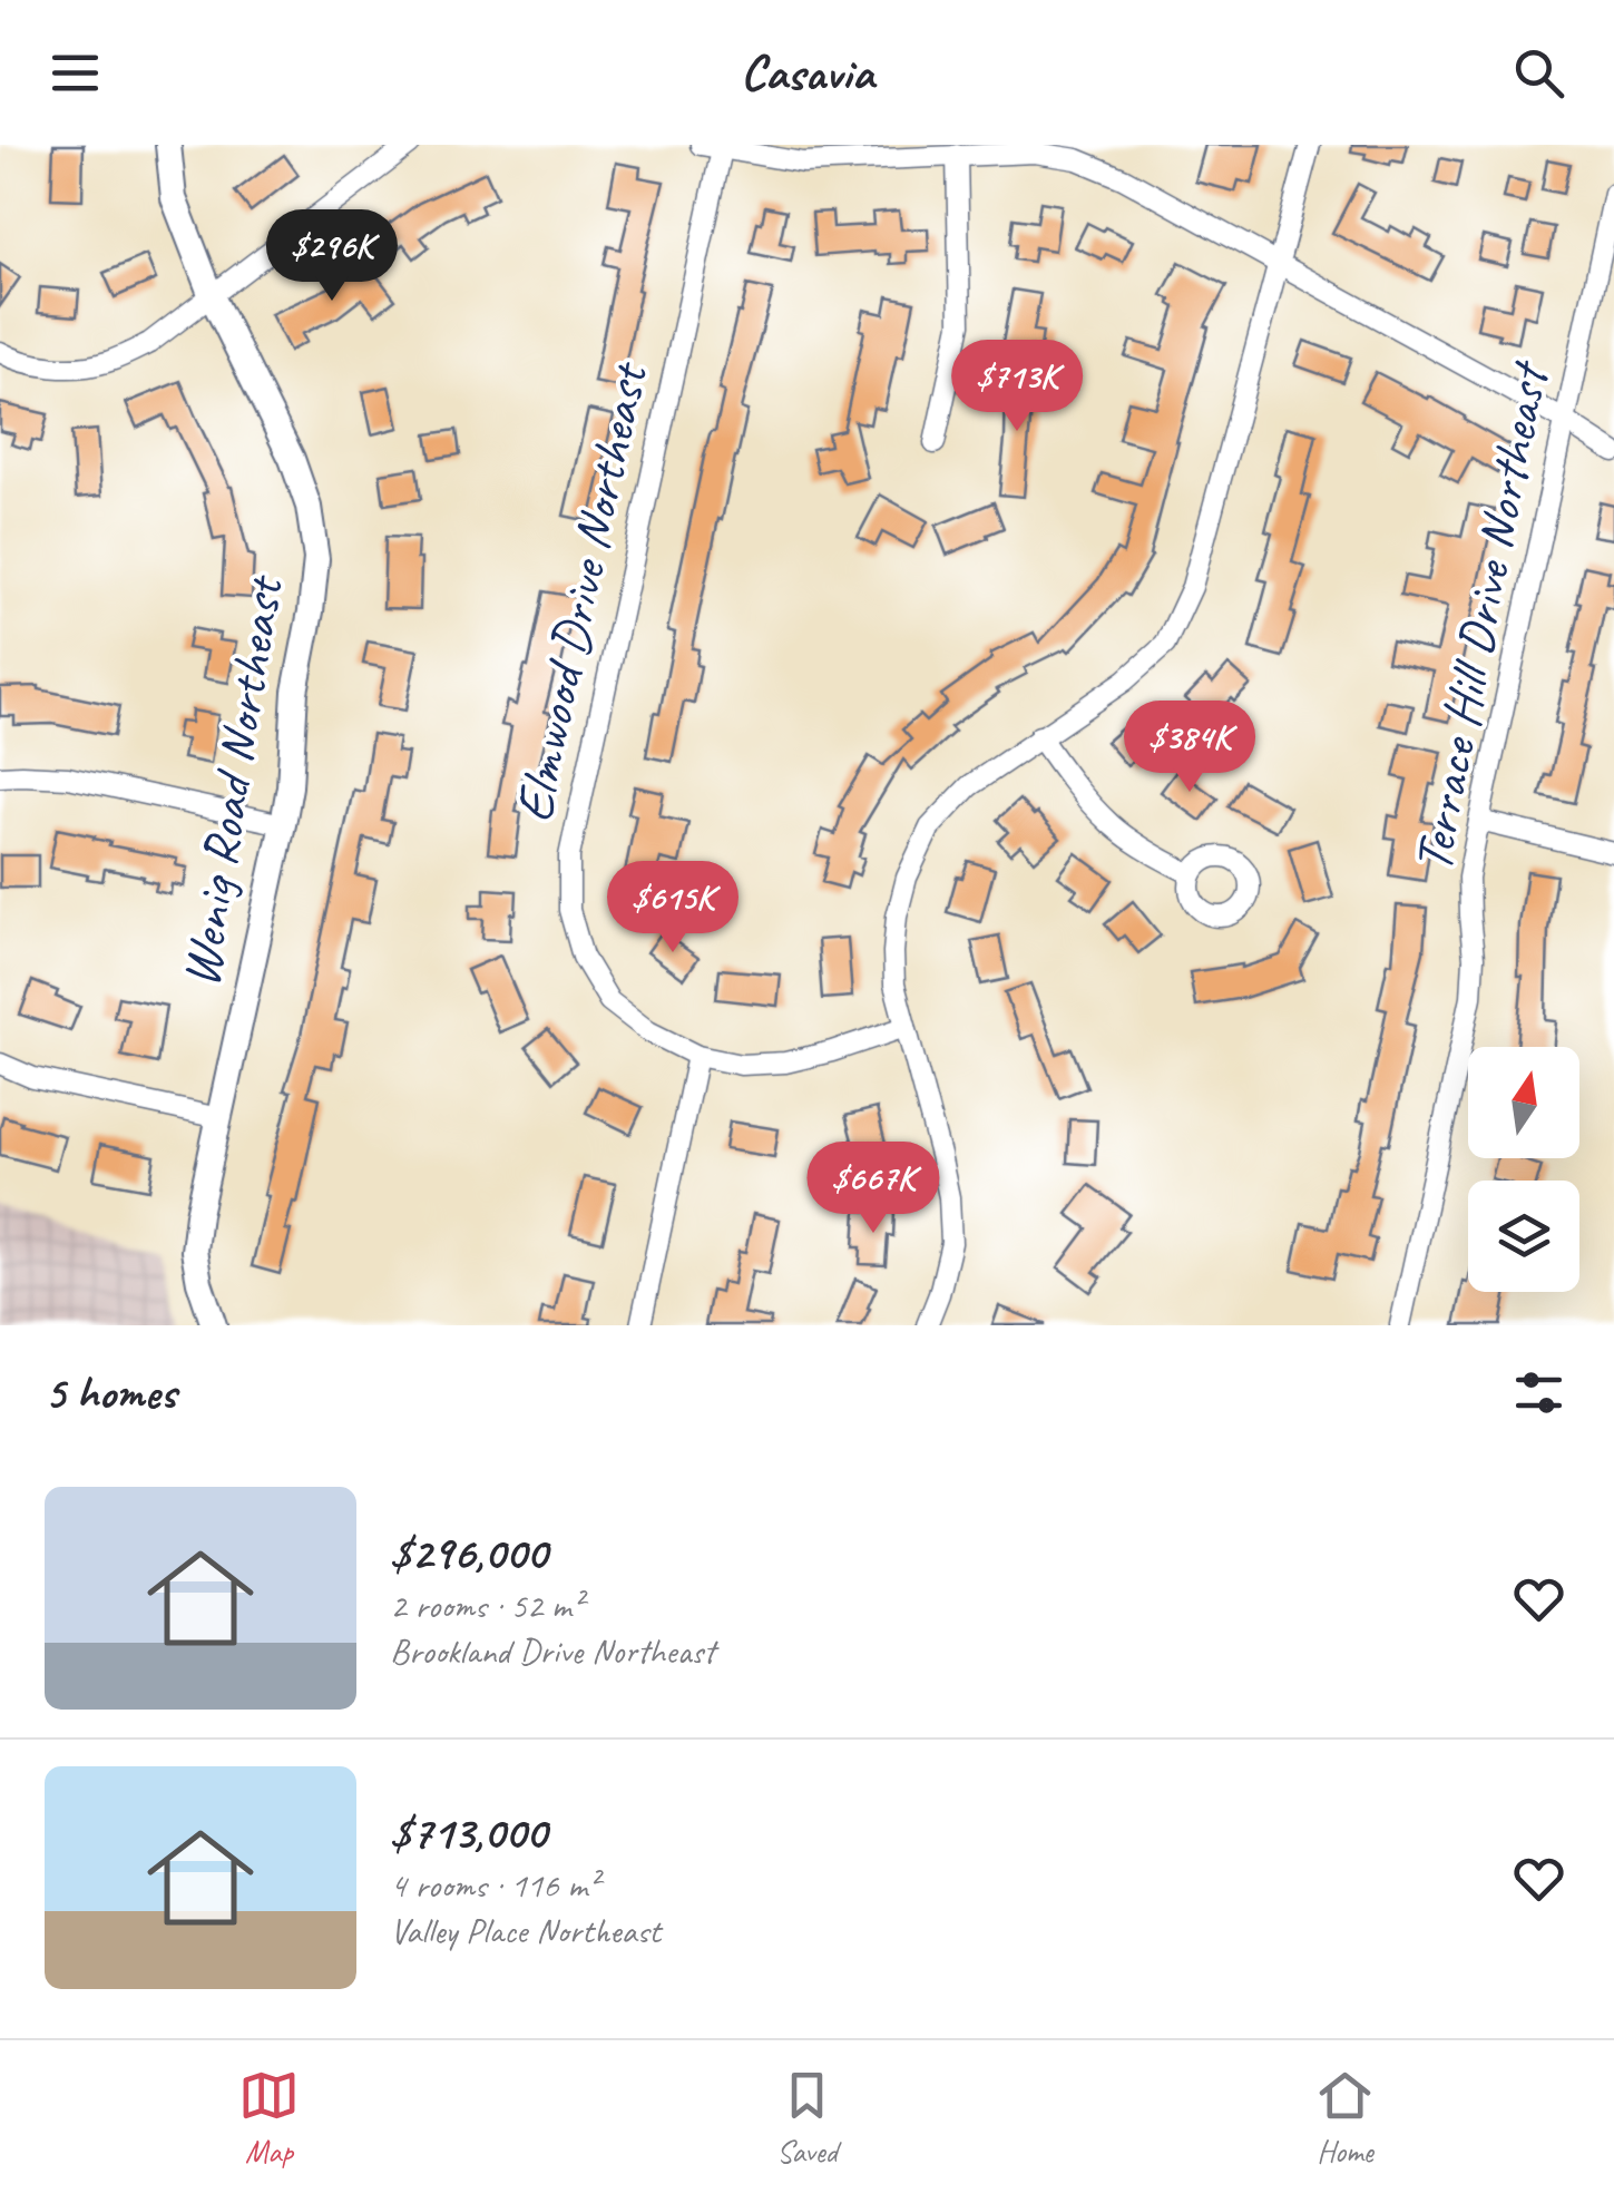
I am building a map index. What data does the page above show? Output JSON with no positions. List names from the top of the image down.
{
  "streets": {
    "street": ["Elmwood Drive Northeast", "Terrace Hill Drive Northeast", "Wenig Road Northeast"]
  },
  "north": "top",
  "page": {
    "header": "Casavia",
    "price": [
      "$296K",
      "$713K",
      "$384K",
      "$615K",
      "$667K"
    ],
    "heading": "5 homes",
    "list": [
      {
        "name": "$296,000",
        "note": "2 rooms · 52 m² · Brookland Drive Northeast"
      },
      {
        "name": "$713,000",
        "note": "4 rooms · 116 m² · Valley Place Northeast"
      }
    ],
    "tabs": ["Map", "Saved", "Home"]
  }
}
